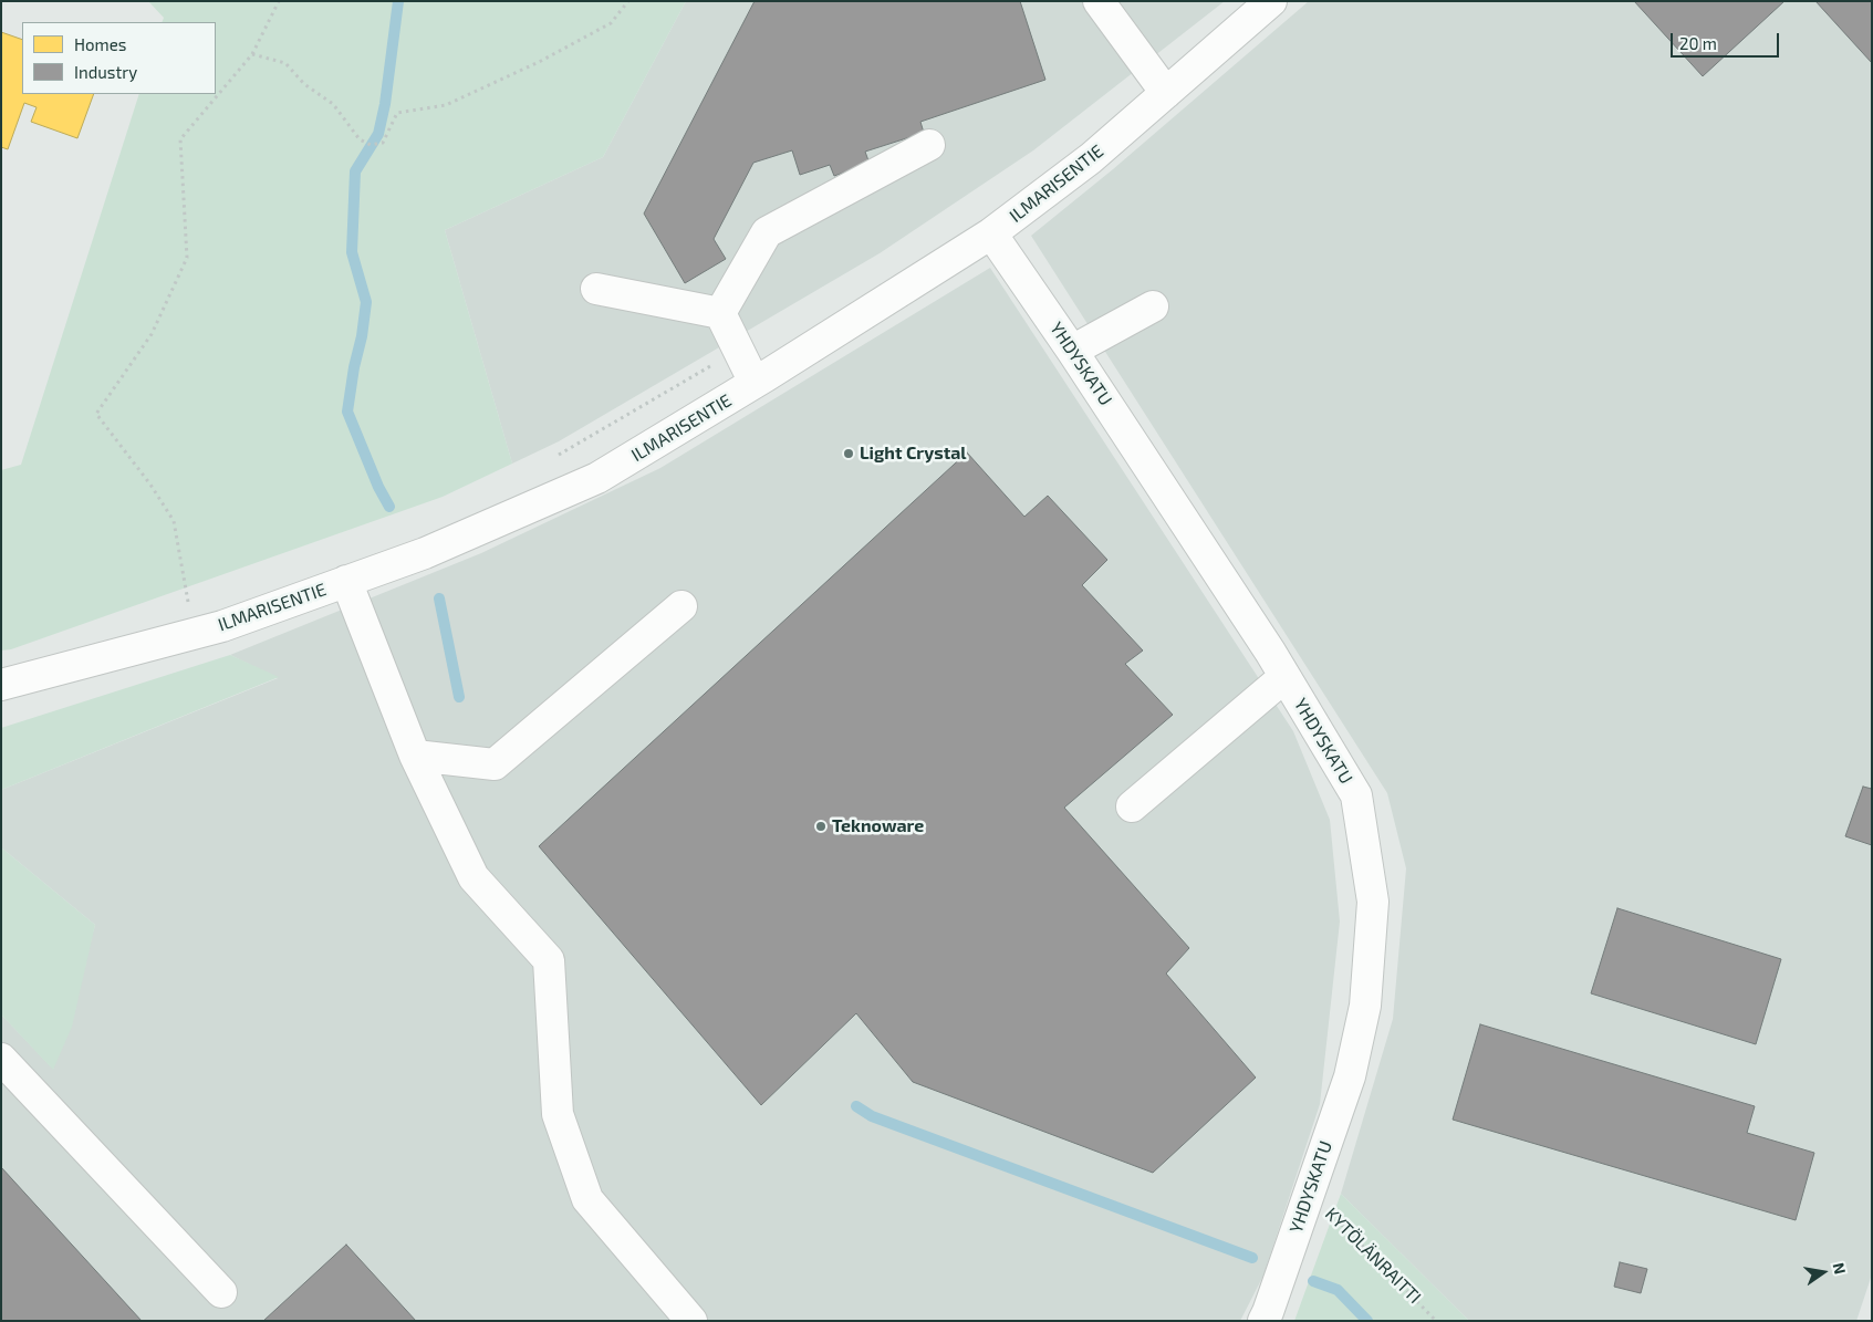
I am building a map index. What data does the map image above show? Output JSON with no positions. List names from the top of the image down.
{
  "streets": {
    "street": ["ILMARISENTIE", "YHDYSKATU"],
    "path": ["KYTÖLÄNRAITTI"]
  },
  "crossings": [
    ["ILMARISENTIE", "YHDYSKATU"],
    ["YHDYSKATU", "KYTÖLÄNRAITTI"]
  ],
  "places": ["Light Crystal", "Teknoware"],
  "legend": ["Homes", "Industry"],
  "scale_bar": "20 m",
  "north": "right"
}
